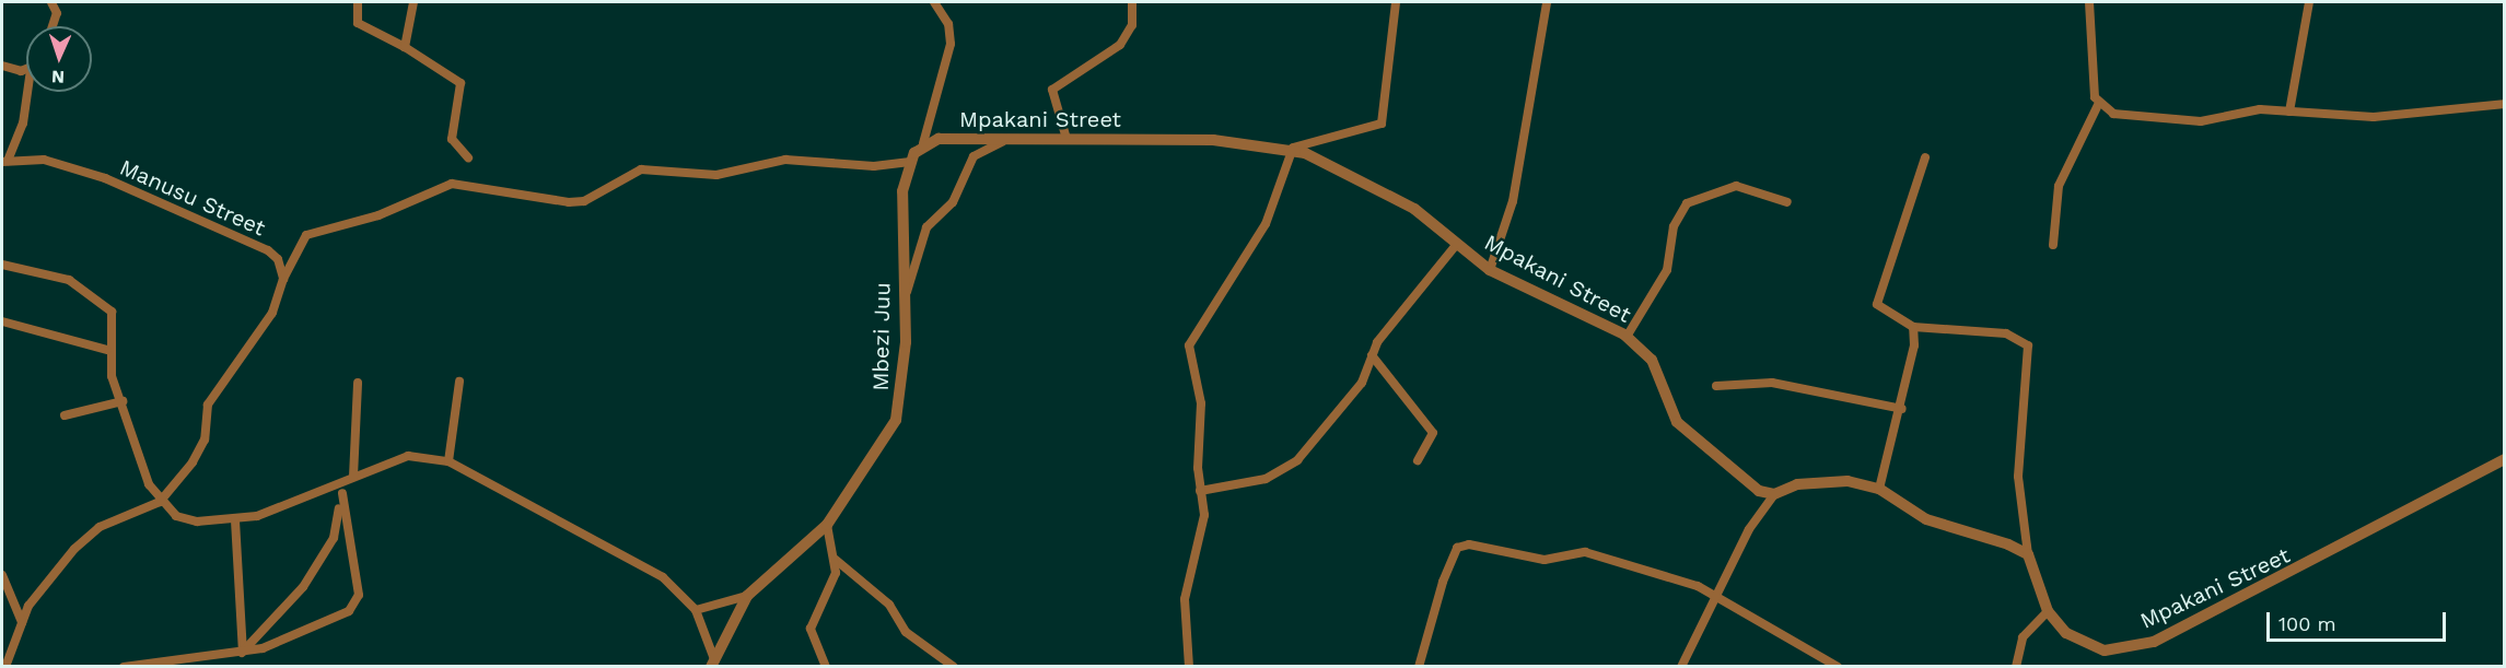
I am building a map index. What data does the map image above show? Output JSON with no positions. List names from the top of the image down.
{
  "streets": {
    "street": ["Mpakani Street", "Manusu Street", "Mbezi Juu"]
  },
  "scale_bar": "100 m",
  "north": "bottom"
}
